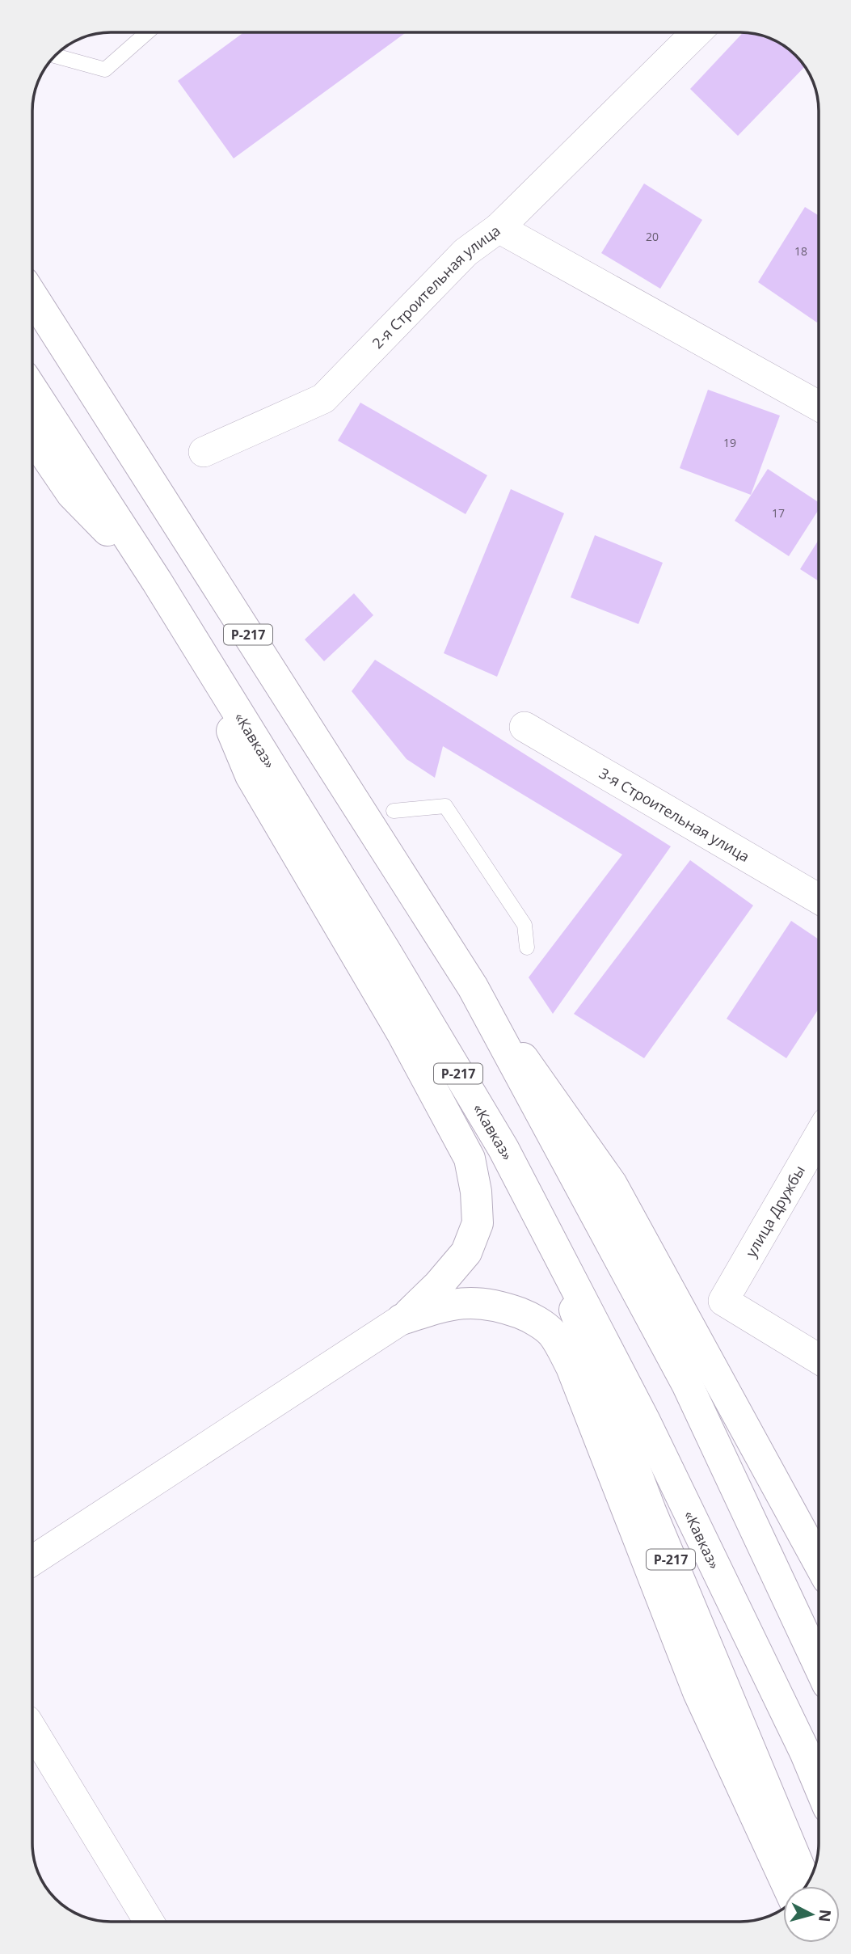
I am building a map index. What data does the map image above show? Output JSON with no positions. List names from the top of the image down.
{
  "streets": {
    "main road": ["Р-217", "«Кавказ»"],
    "street": ["2-я Строительная улица", "3-я Строительная улица", "улица Дружбы"]
  },
  "crossings": [
    ["Р-217", "«Кавказ»"]
  ],
  "house_numbers": [
    "20",
    "18",
    "19",
    "17"
  ],
  "north": "right"
}
